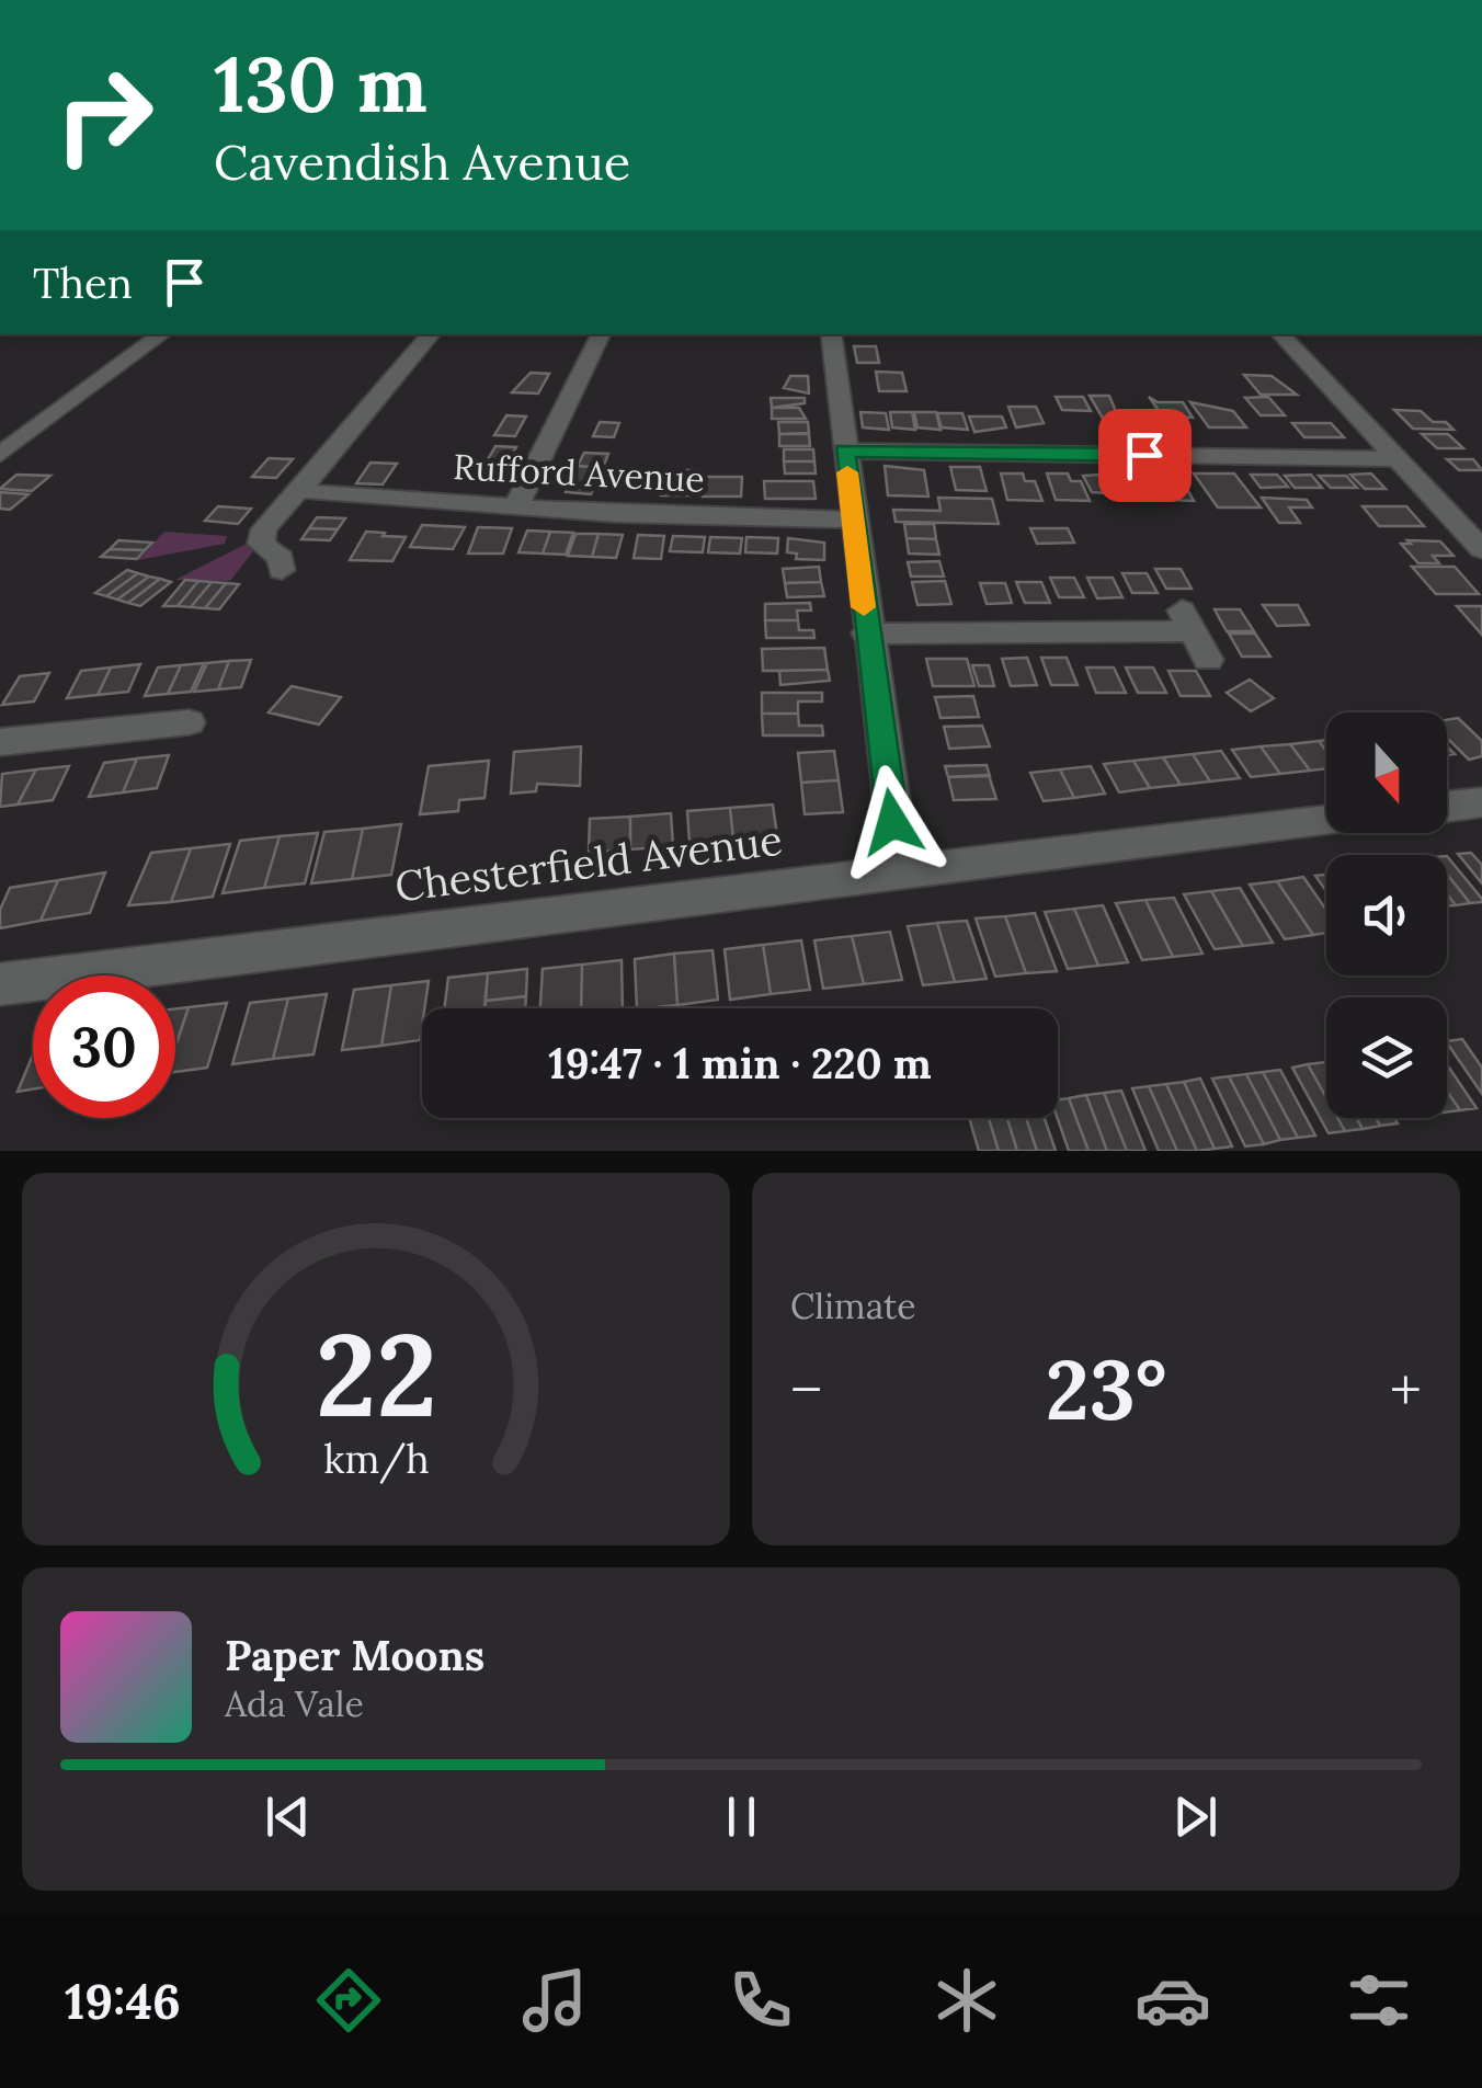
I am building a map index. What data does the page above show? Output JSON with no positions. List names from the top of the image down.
{
  "streets": {
    "street": ["Rufford Avenue", "Chesterfield Avenue"]
  },
  "north": "bottom",
  "page": {
    "turn": ["130 m", "Cavendish Avenue"],
    "then": "Then",
    "limit": "30",
    "trip": "19:47 · 1 min · 220 m",
    "tile": "Climate",
    "heat": ["−", "23°", "+"],
    "song": ["Paper Moons", "Ada Vale"],
    "tabs": "19:46",
    "gauge": ["22", "km/h"]
  }
}
